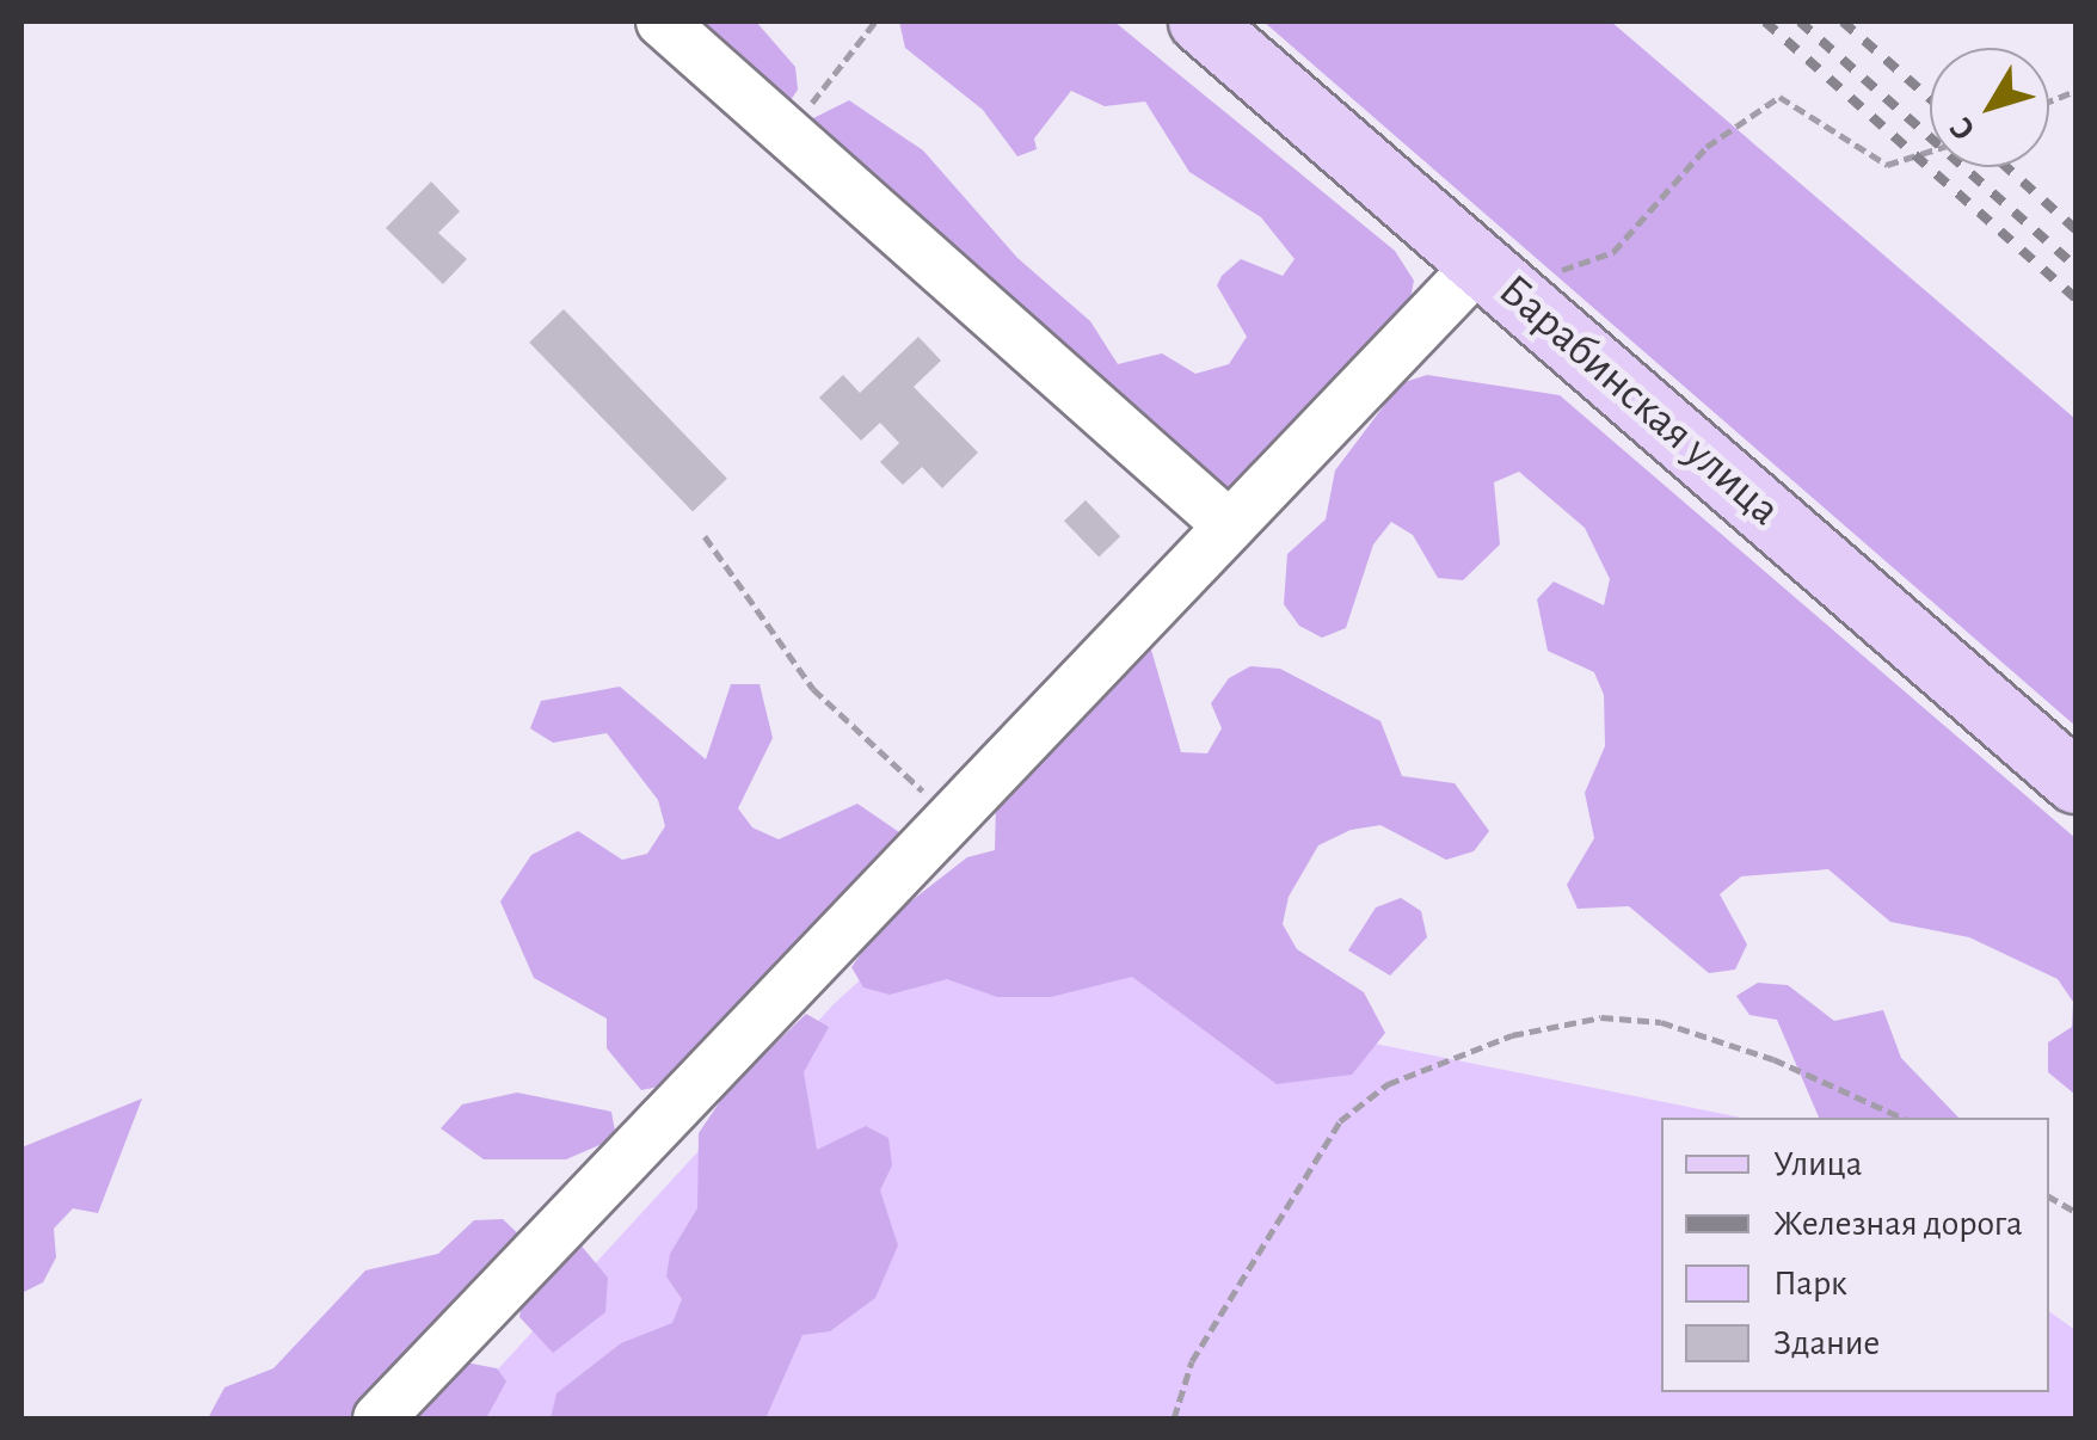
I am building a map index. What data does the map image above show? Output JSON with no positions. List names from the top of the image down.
{
  "streets": {
    "main road": ["Барабинская улица"]
  },
  "legend": [
    "Улица",
    "Железная дорога",
    "Парк",
    "Здание"
  ],
  "north": "bottom left"
}
